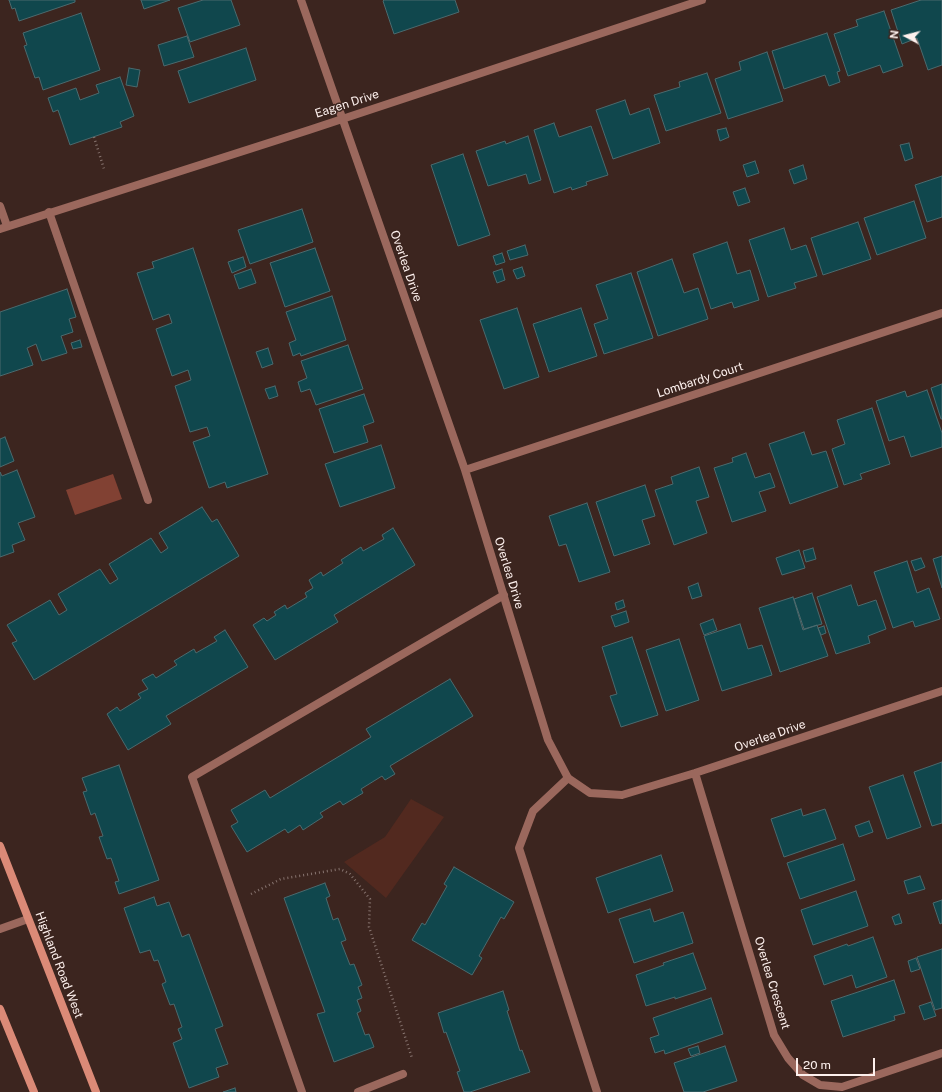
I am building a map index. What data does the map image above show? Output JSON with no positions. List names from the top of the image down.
{
  "streets": {
    "main road": ["Highland Road West"],
    "street": [
      "Eagen Drive",
      "Overlea Drive",
      "Lombardy Court",
      "Overlea Crescent"
    ]
  },
  "crossings": [
    ["Eagen Drive", "Overlea Drive"],
    ["Overlea Drive", "Lombardy Court"],
    ["Overlea Drive", "Overlea Crescent"]
  ],
  "scale_bar": "20 m",
  "north": "left"
}
